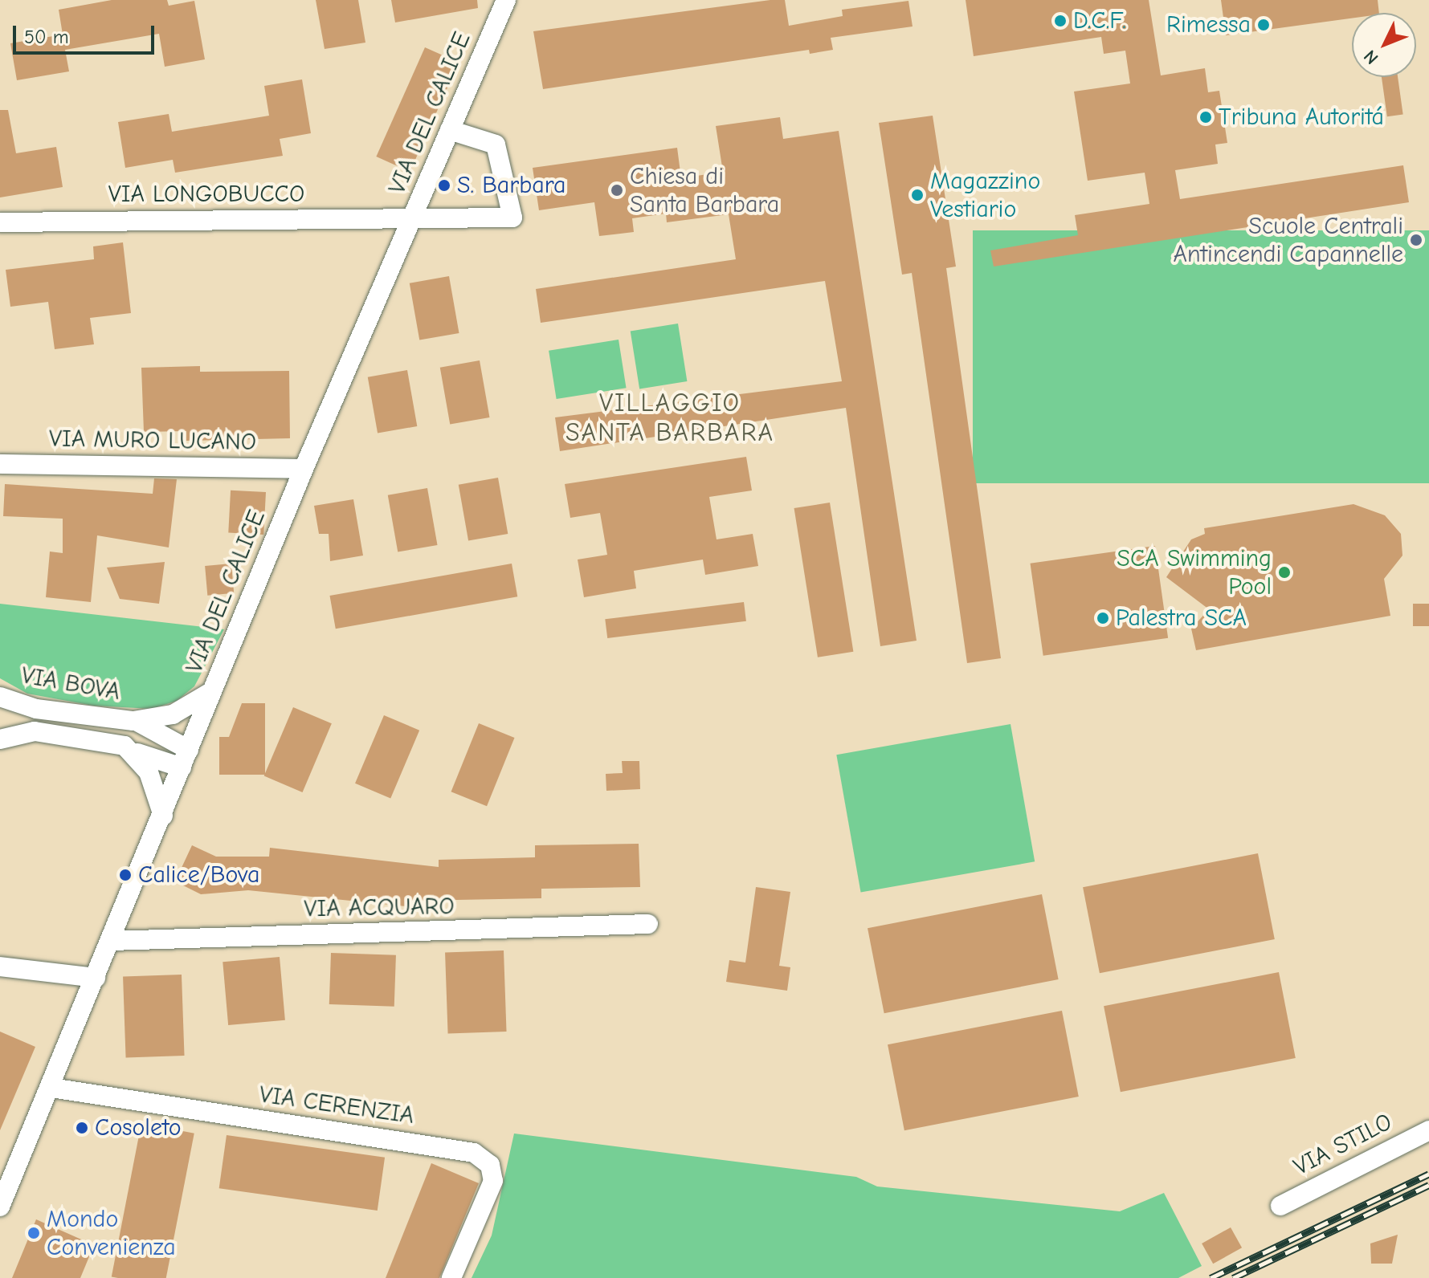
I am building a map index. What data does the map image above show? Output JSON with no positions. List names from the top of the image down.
{
  "streets": {
    "street": [
      "VIA DEL CALICE",
      "VIA LONGOBUCCO",
      "VIA MURO LUCANO",
      "VIA BOVA",
      "VIA ACQUARO",
      "VIA CERENZIA",
      "VIA STILO"
    ]
  },
  "crossings": [
    ["VIA DEL CALICE", "VIA LONGOBUCCO"],
    ["VIA DEL CALICE", "VIA MURO LUCANO"],
    ["VIA DEL CALICE", "VIA BOVA"],
    ["VIA DEL CALICE", "VIA ACQUARO"],
    ["VIA DEL CALICE", "VIA CERENZIA"]
  ],
  "districts": ["VILLAGGIO SANTA BARBARA"],
  "places": [
    "D.C.F.",
    "Rimessa",
    "Tribuna Autoritá",
    "S. Barbara",
    "Chiesa di Santa Barbara",
    "Magazzino Vestiario",
    "Scuole Centrali Antincendi Capannelle",
    "SCA Swimming Pool",
    "Palestra SCA",
    "Calice/Bova",
    "Cosoleto",
    "Mondo Convenienza"
  ],
  "scale_bar": "50 m",
  "north": "bottom left"
}
